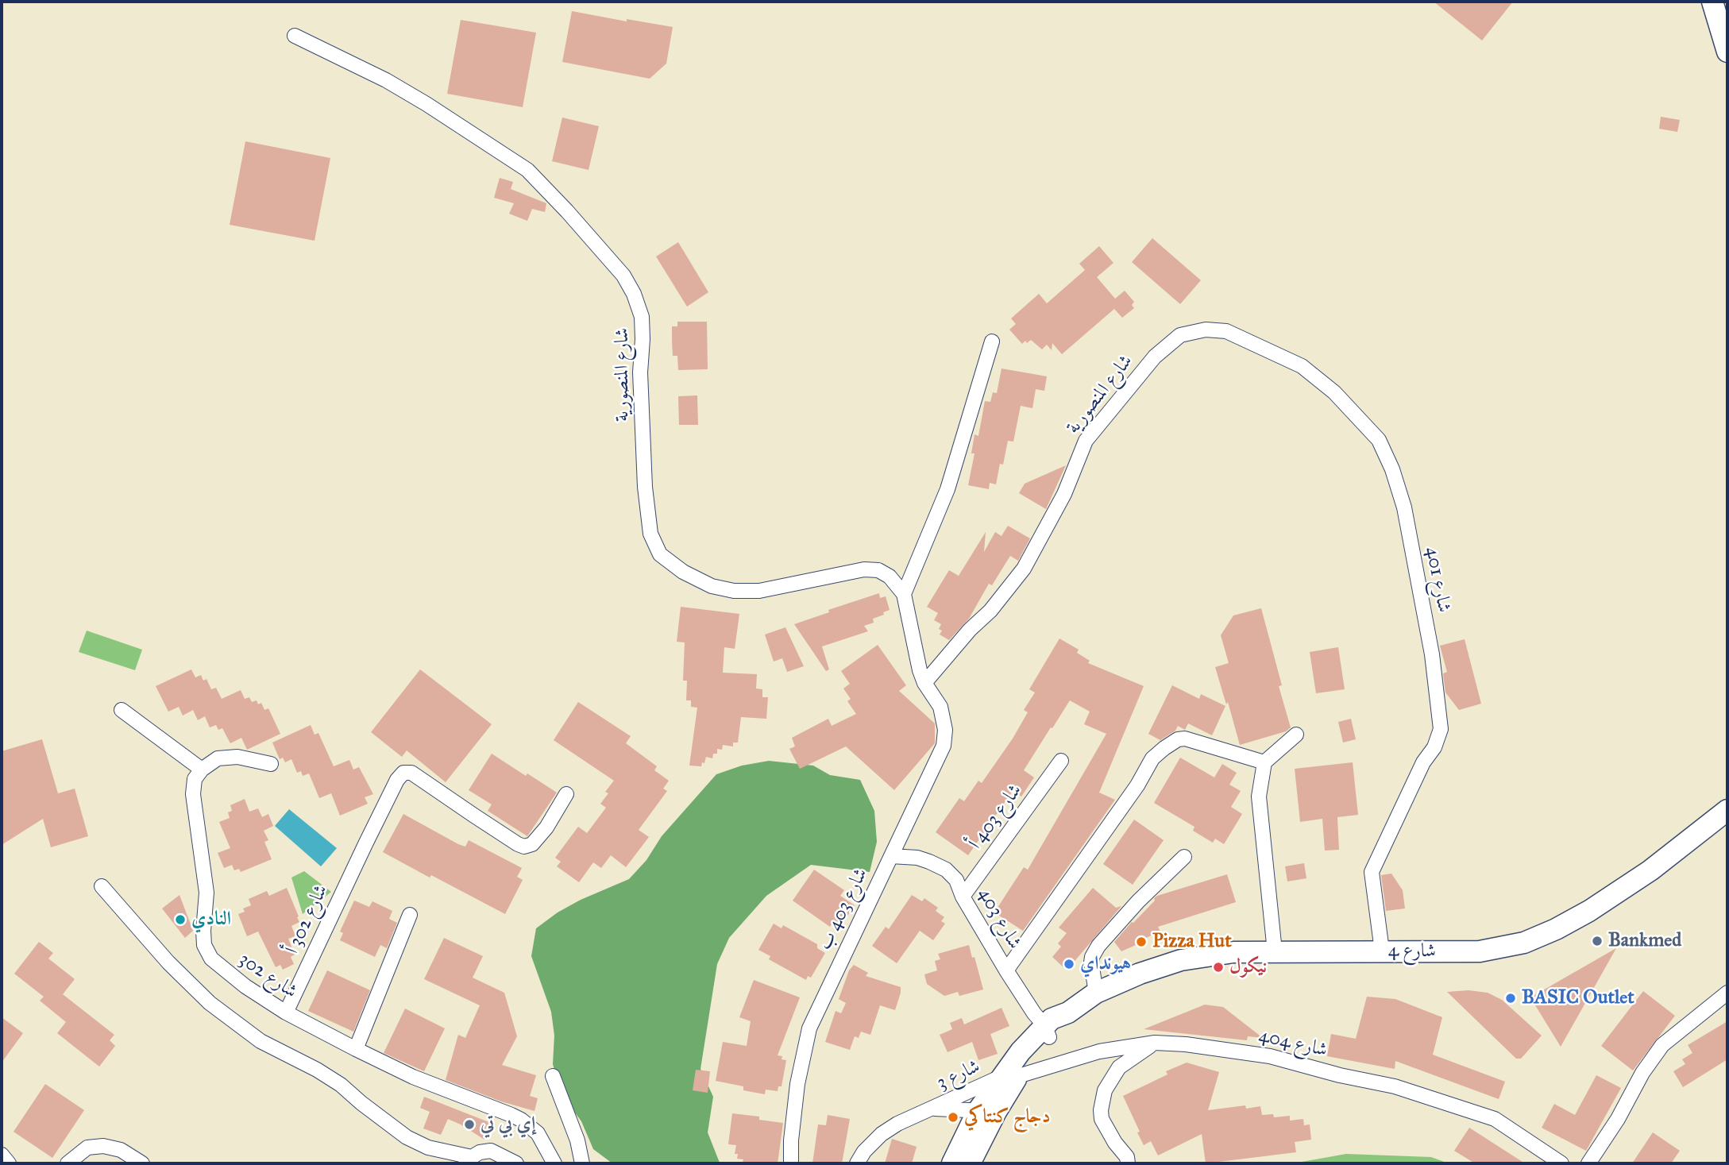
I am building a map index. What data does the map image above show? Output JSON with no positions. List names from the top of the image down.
{
  "streets": {
    "main road": ["شارع 4"],
    "street": [
      "شارع المنصورية",
      "شارع 401",
      "شارع 403 أ",
      "شارع 403 ب",
      "شارع 403",
      "شارع 302 أ",
      "شارع 302",
      "شارع 404",
      "شارع 3"
    ]
  },
  "crossings": [
    ["شارع المنصورية", "شارع 401"],
    ["شارع المنصورية", "شارع 403 ب"],
    ["شارع 401", "شارع 4"],
    ["شارع 403 أ", "شارع 403"],
    ["شارع 403 ب", "شارع 403"],
    ["شارع 403", "شارع 4"],
    ["شارع 302 أ", "شارع 302"],
    ["شارع 4", "شارع 404"],
    ["شارع 4", "شارع 3"],
    ["شارع 404", "شارع 3"]
  ],
  "places": [
    "النادي",
    "Bankmed",
    "Pizza Hut",
    "هيونداي",
    "نيكول",
    "BASIC Outlet",
    "دجاج كنتاكي",
    "إي بي تي"
  ]
}
